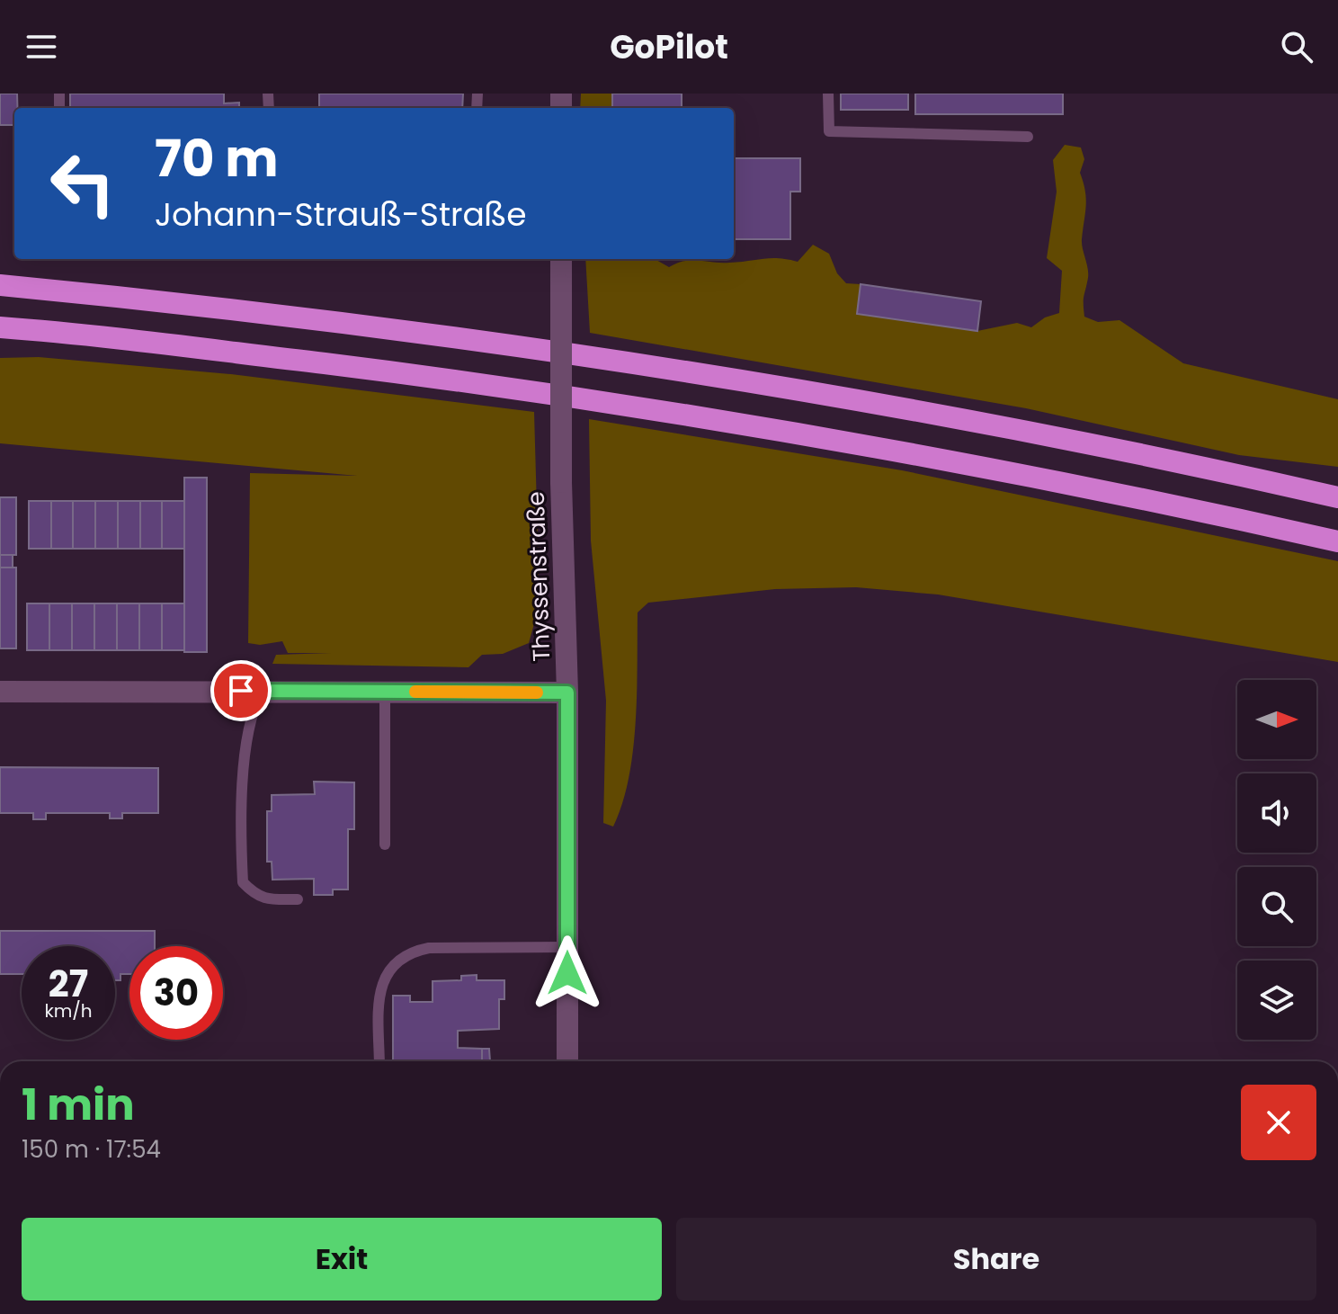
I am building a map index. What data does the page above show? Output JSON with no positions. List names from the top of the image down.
{
  "streets": {
    "street": ["Thyssenstraße"]
  },
  "north": "right",
  "page": {
    "header": "GoPilot",
    "turn": ["70 m", "Johann-Strauß-Straße"],
    "speed": "27 km/h",
    "limit": "30",
    "heading": ["1 min", "150 m · 17:54"],
    "buttons": ["Exit", "Share"]
  }
}
